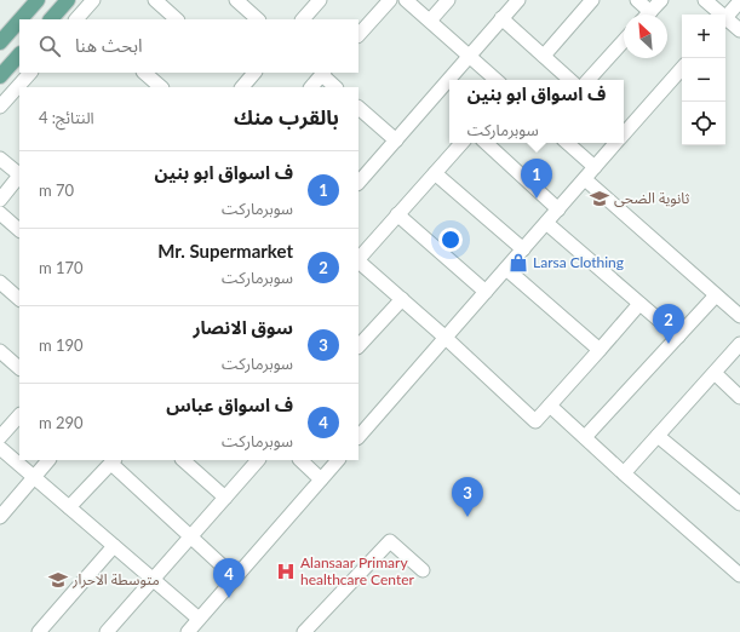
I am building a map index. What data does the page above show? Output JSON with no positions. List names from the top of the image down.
{
  "places": {
    "school or university": ["ثانوية الضحى", "متوسطة الاحرار"],
    "shop": ["Larsa Clothing"],
    "hospital": ["Alansaar Primary healthcare Center"]
  },
  "north": "top left",
  "page": {
    "map_buttons": ["+", "−"],
    "search": "ابحث هنا",
    "popup": ["ف اسواق ابو بنين", "سوبرماركت"],
    "heading": ["بالقرب منك", "النتائج: 4"],
    "list": [
      {
        "mark": "1",
        "name": "ف اسواق ابو بنين",
        "note": "سوبرماركت",
        "value": "70 m"
      },
      {
        "mark": "2",
        "name": "Mr. Supermarket",
        "note": "سوبرماركت",
        "value": "170 m"
      },
      {
        "mark": "3",
        "name": "سوق الانصار",
        "note": "سوبرماركت",
        "value": "190 m"
      },
      {
        "mark": "4",
        "name": "ف اسواق عباس",
        "note": "سوبرماركت",
        "value": "290 m"
      }
    ],
    "pins": [
      "1",
      "2",
      "3",
      "4"
    ]
  }
}
